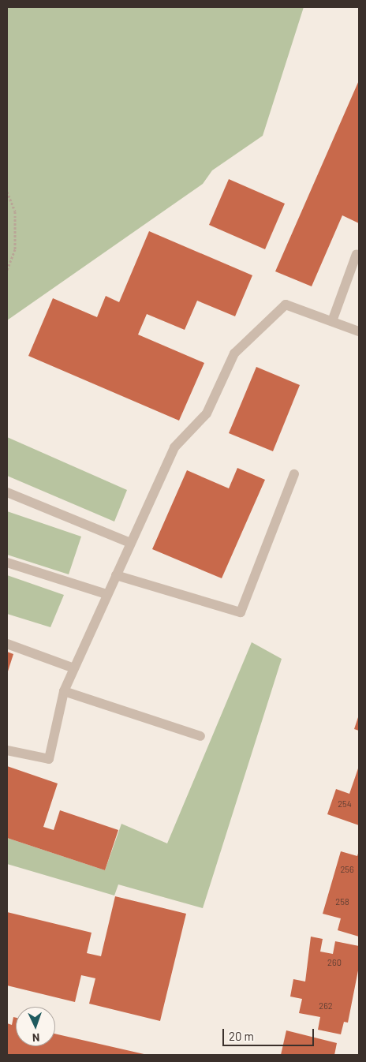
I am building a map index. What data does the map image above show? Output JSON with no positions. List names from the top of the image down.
{
  "house_numbers": [
    "254",
    "256",
    "258",
    "260",
    "262"
  ],
  "scale_bar": "20 m",
  "north": "bottom"
}
